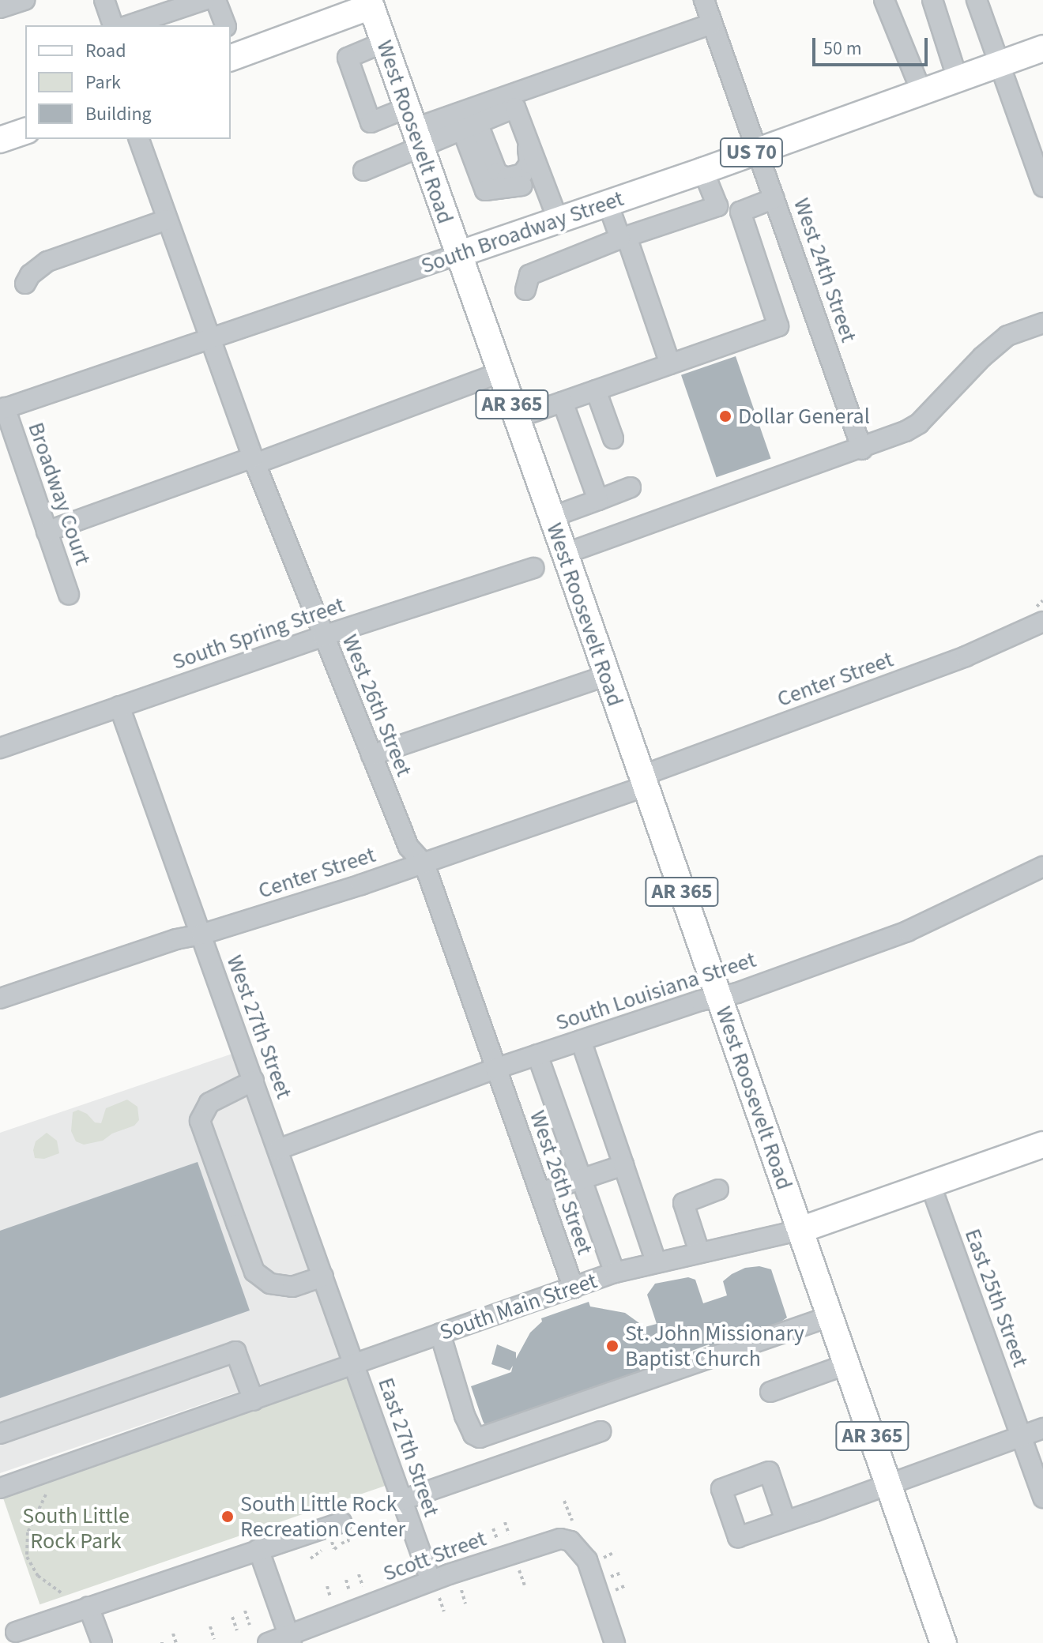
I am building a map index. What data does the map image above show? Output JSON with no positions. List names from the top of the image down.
{
  "streets": {
    "main road": [
      "West Roosevelt Road",
      "US 70",
      "South Broadway Street",
      "AR 365",
      "South Main Street"
    ],
    "street": [
      "West 24th Street",
      "Broadway Court",
      "South Spring Street",
      "Center Street",
      "West 26th Street",
      "South Louisiana Street",
      "West 27th Street",
      "East 25th Street",
      "East 27th Street",
      "Scott Street"
    ]
  },
  "crossings": [
    ["West Roosevelt Road", "South Broadway Street"],
    ["West Roosevelt Road", "AR 365"],
    ["West Roosevelt Road", "Center Street"],
    ["West Roosevelt Road", "South Louisiana Street"],
    ["West Roosevelt Road", "South Main Street"],
    ["South Broadway Street", "West 24th Street"],
    ["South Broadway Street", "Broadway Court"],
    ["South Broadway Street", "West 26th Street"],
    ["AR 365", "South Main Street"],
    ["South Spring Street", "West 26th Street"],
    ["South Spring Street", "West 27th Street"],
    ["Center Street", "West 26th Street"],
    ["Center Street", "West 27th Street"],
    ["West 26th Street", "South Louisiana Street"],
    ["West 26th Street", "South Main Street"],
    ["South Louisiana Street", "West 27th Street"],
    ["West 27th Street", "South Main Street"],
    ["West 27th Street", "East 27th Street"],
    ["East 25th Street", "South Main Street"],
    ["South Main Street", "East 27th Street"],
    ["East 27th Street", "Scott Street"]
  ],
  "parks": ["South Little Rock Park"],
  "places": ["Dollar General", "St. John Missionary Baptist Church", "South Little Rock Recreation Center"],
  "legend": ["Road", "Park", "Building"],
  "scale_bar": "50 m"
}
